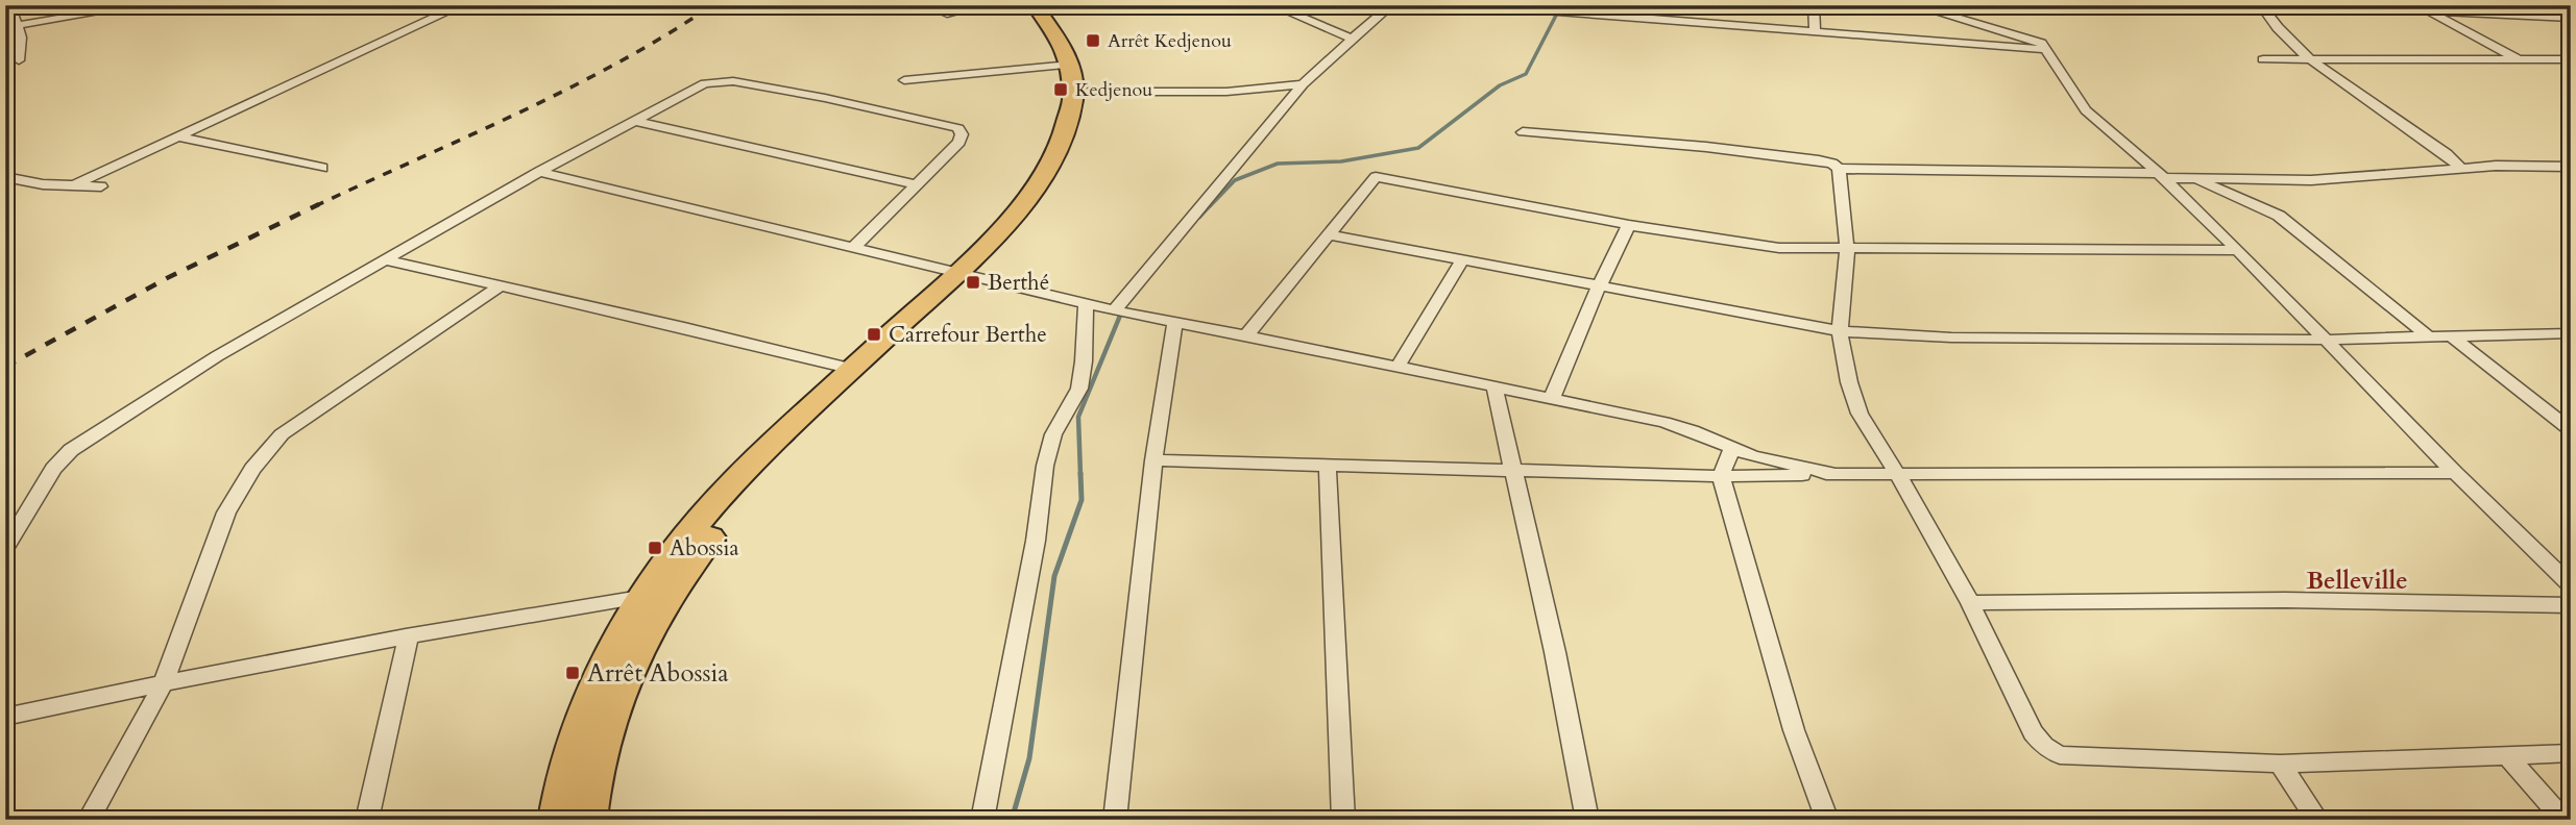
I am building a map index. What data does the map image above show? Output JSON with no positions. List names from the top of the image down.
{
  "districts": ["Belleville"],
  "places": {
    "transit": [
      "Arrêt Kedjenou",
      "Kedjenou",
      "Berthé",
      "Carrefour Berthe",
      "Abossia",
      "Arrêt Abossia"
    ]
  }
}
